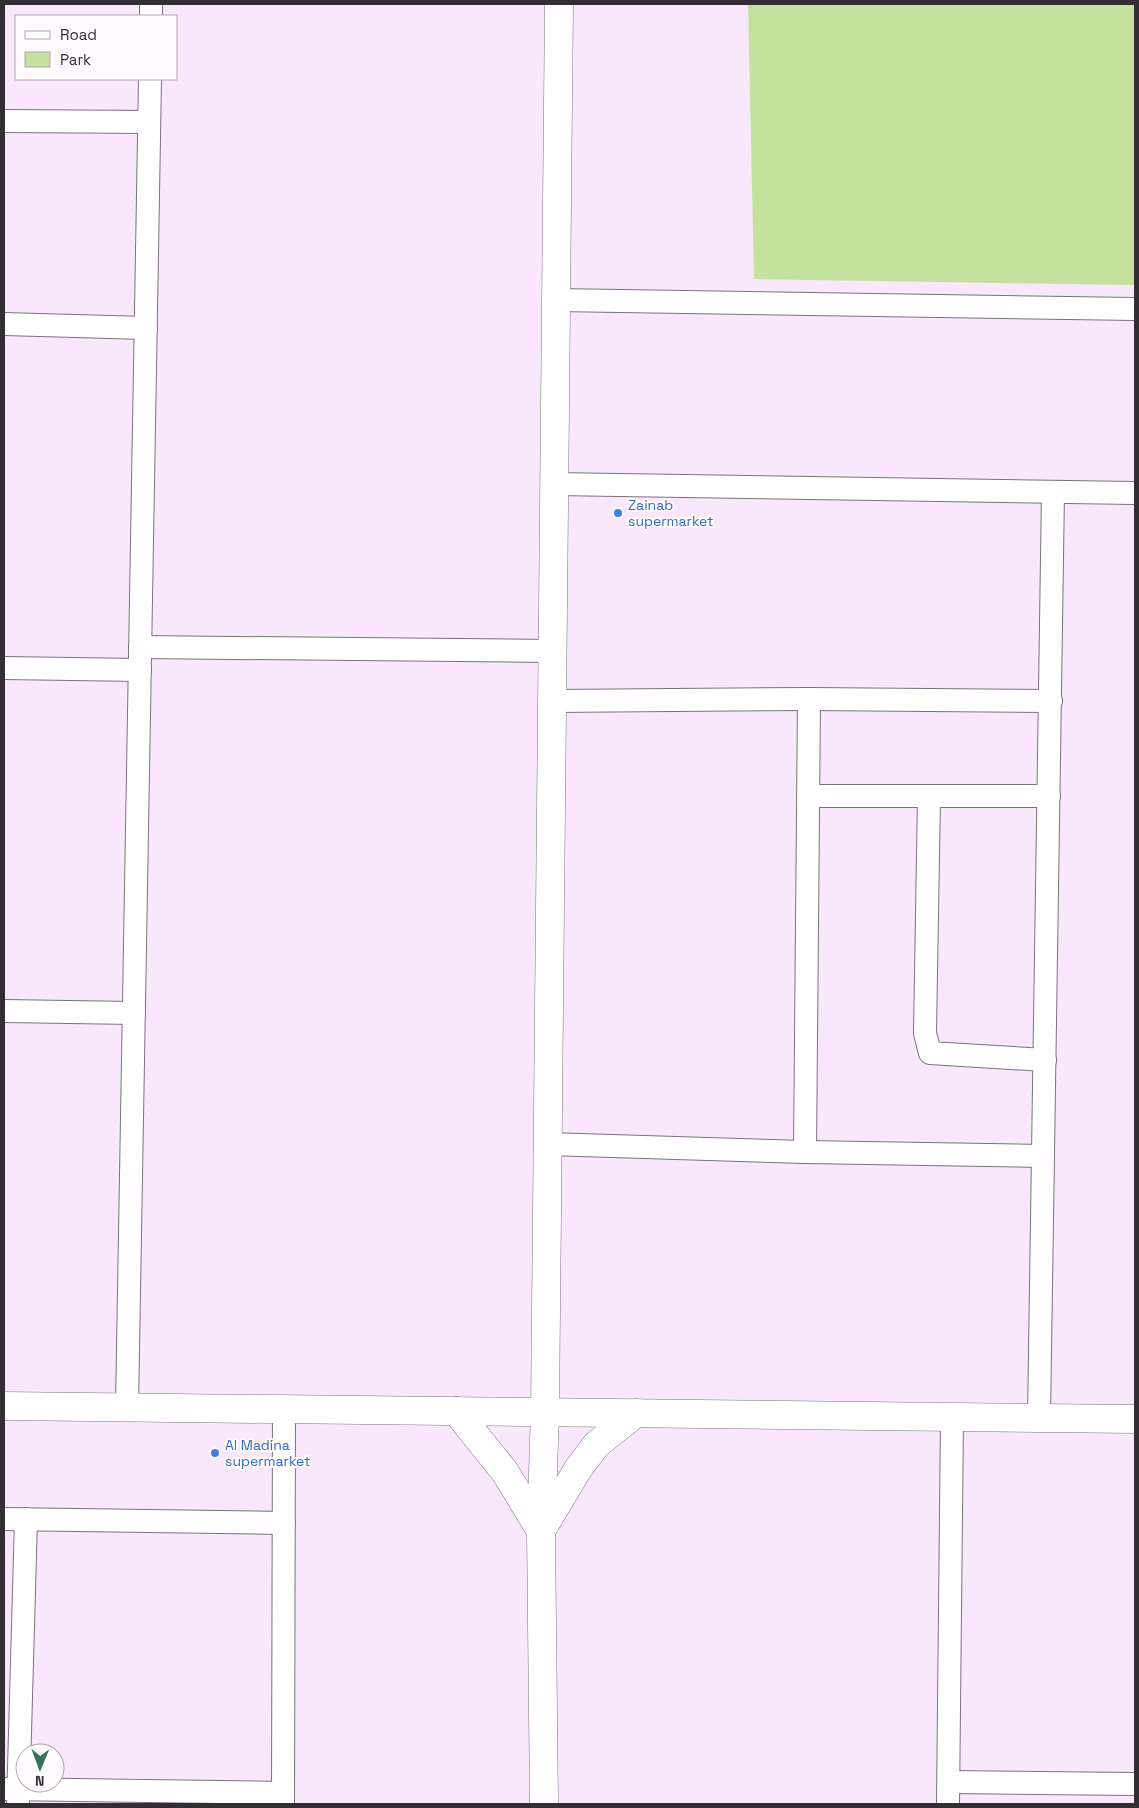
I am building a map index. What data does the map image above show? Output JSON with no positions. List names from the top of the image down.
{
  "places": ["Zainab supermarket", "Al Madina supermarket"],
  "legend": ["Road", "Park"],
  "north": "bottom"
}
